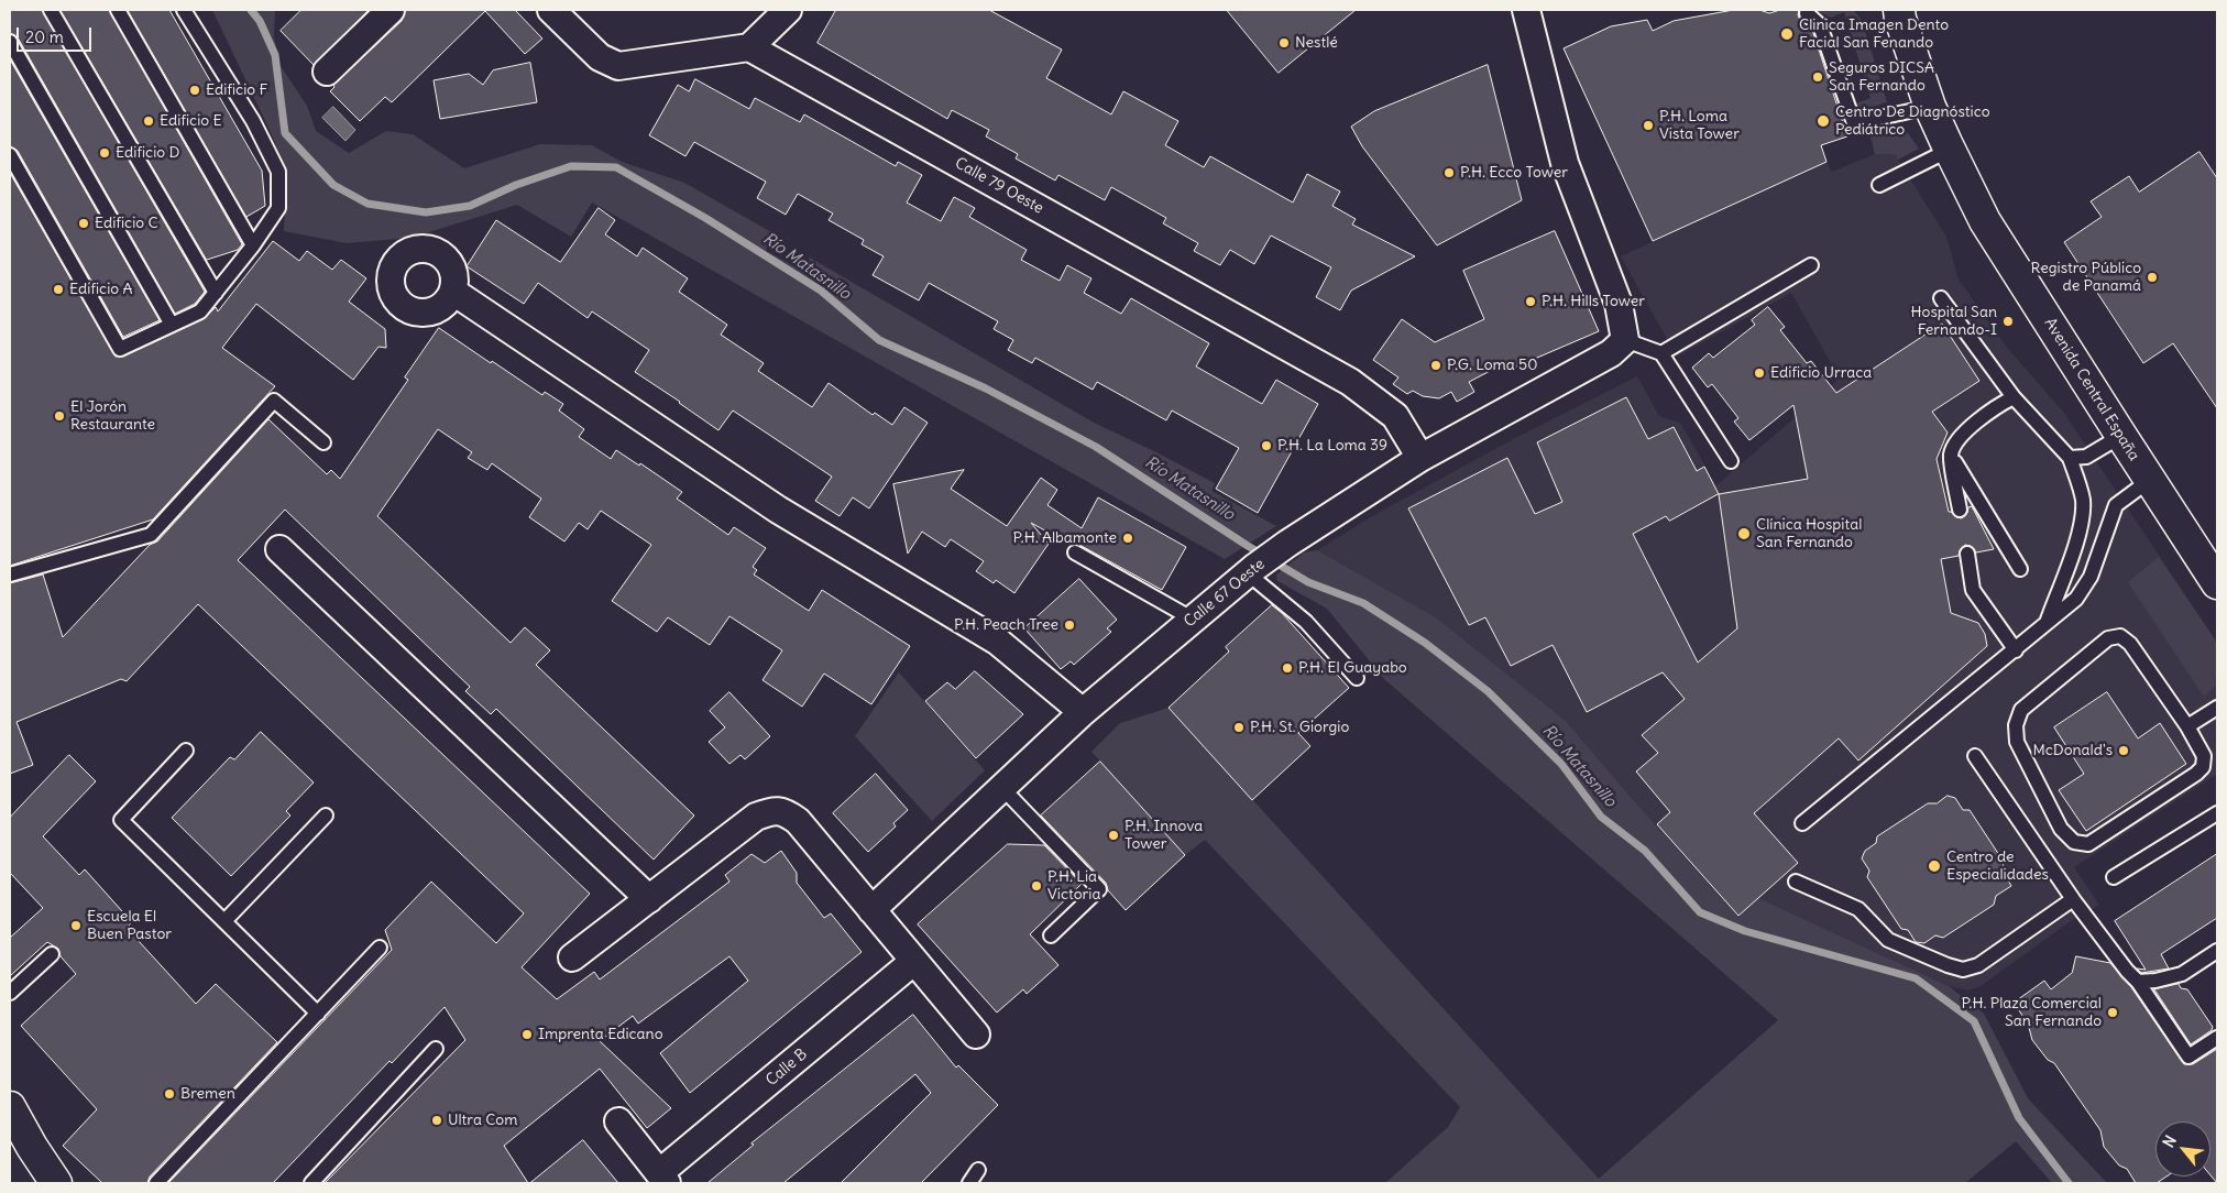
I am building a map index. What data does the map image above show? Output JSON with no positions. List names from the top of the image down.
{
  "streets": {
    "main road": ["Avenida Central España"],
    "street": ["Calle 79 Oeste", "Calle 67 Oeste", "Calle B"]
  },
  "crossings": [
    ["Calle 79 Oeste", "Calle 67 Oeste"]
  ],
  "water": ["Río Matasnillo"],
  "places": [
    "Clinica Imagen Dento Facial San Fenando",
    "Nestlé",
    "Seguros DICSA San Fernando",
    "Edificio F",
    "Edificio E",
    "Centro De Diagnóstico Pediátrico",
    "P.H. Loma Vista Tower",
    "Edificio D",
    "P.H. Ecco Tower",
    "Edificio C",
    "Registro Público de Panamá",
    "Edificio A",
    "P.H. Hills Tower",
    "Hospital San Fernando-I",
    "P.G. Loma 50",
    "Edificio Urraca",
    "El Jorón Restaurante",
    "P.H. La Loma 39",
    "Clínica Hospital San Fernando",
    "P.H. Albamonte",
    "P.H. Peach Tree",
    "P.H. El Guayabo",
    "P.H. St. Giorgio",
    "McDonald's",
    "P.H. Innova Tower",
    "Centro de Especialidades",
    "P.H. Lia Victoria",
    "Escuela El Buen Pastor",
    "P.H. Plaza Comercial San Fernando",
    "Imprenta Edicano",
    "Bremen",
    "Ultra Com"
  ],
  "scale_bar": "20 m",
  "north": "top left"
}
